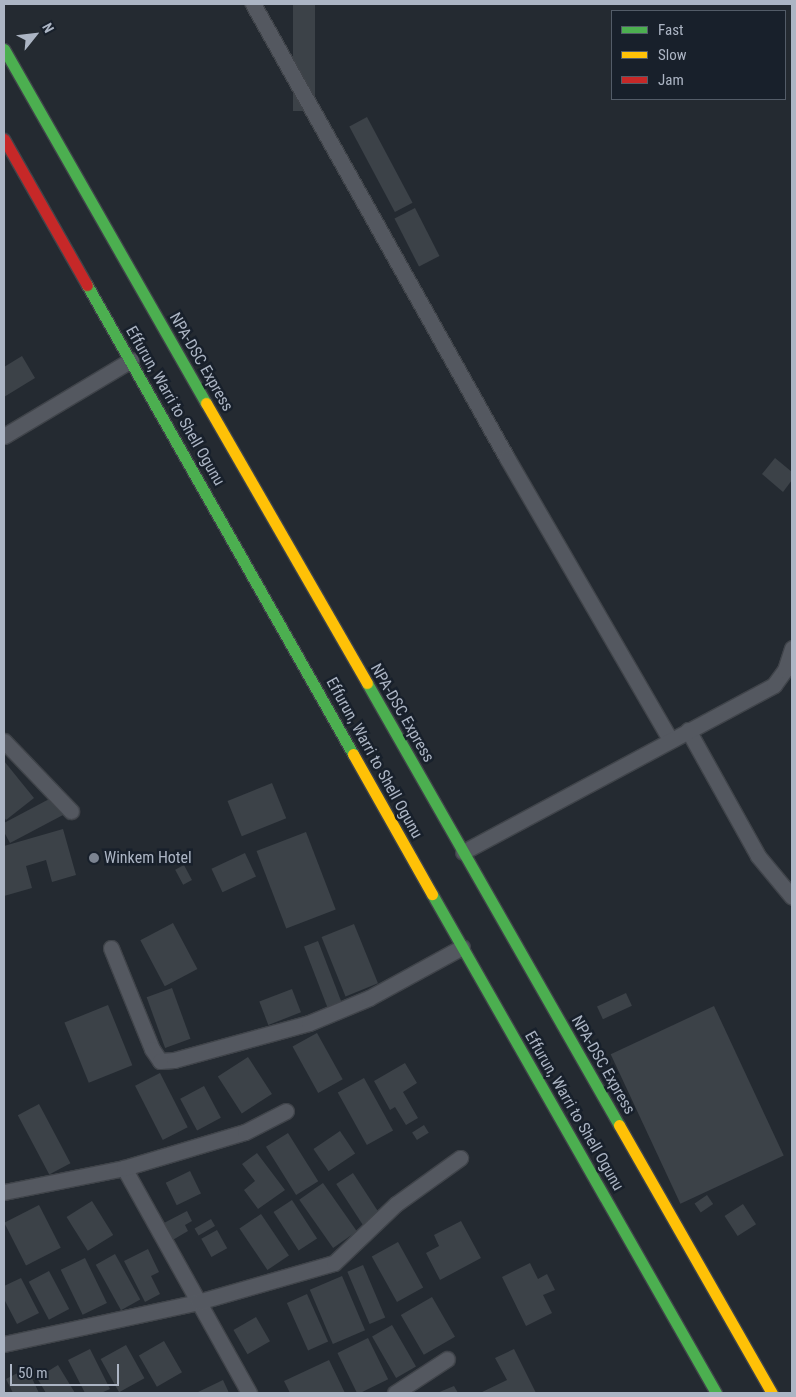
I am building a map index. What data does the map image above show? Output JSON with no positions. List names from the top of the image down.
{
  "streets": {
    "main road": ["NPA-DSC Express", "Effurun, Warri to Shell Ogunu"]
  },
  "places": ["Winkem Hotel"],
  "legend": ["Fast", "Slow", "Jam"],
  "scale_bar": "50 m",
  "north": "top right"
}
